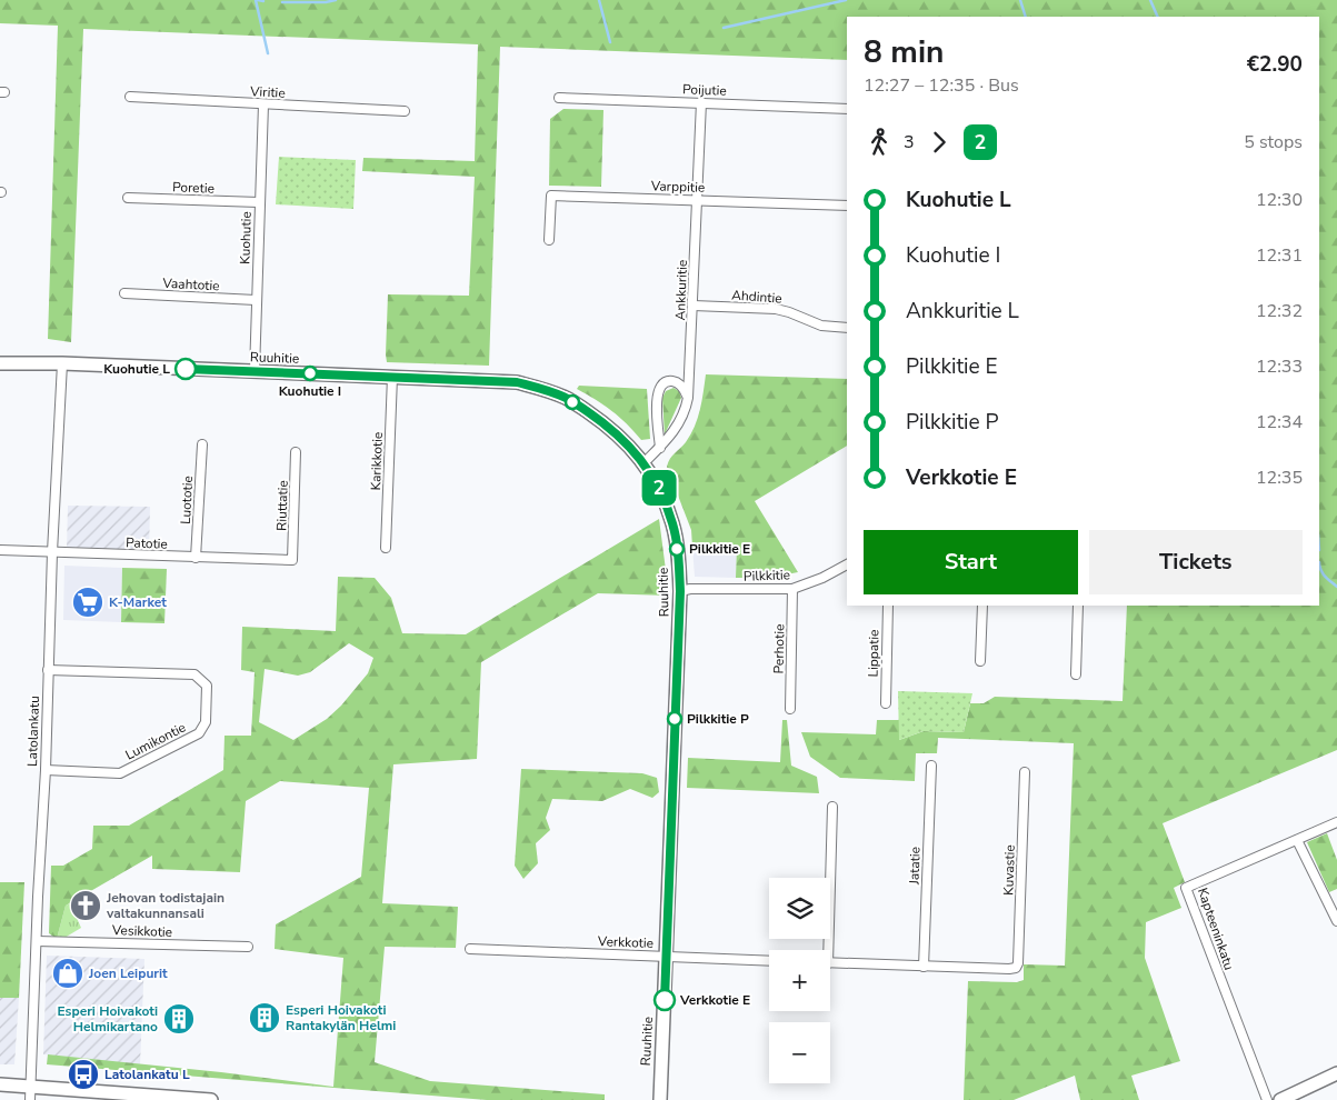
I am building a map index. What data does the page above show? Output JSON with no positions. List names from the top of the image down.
{
  "streets": {
    "street": [
      "Poijutie",
      "Viritie",
      "Varppitie",
      "Poretie",
      "Kuohutie",
      "Vaahtotie",
      "Ankkuritie",
      "Ahdintie",
      "Ruuhitie",
      "Karikkotie",
      "Luototie",
      "Riuttatie",
      "Patotie",
      "Pilkkitie",
      "Perhotie",
      "Lippatie",
      "Latolankatu",
      "Lumikontie",
      "Jatatie",
      "Kuvastie",
      "Kapteeninkatu",
      "Vesikkotie",
      "Verkkotie"
    ]
  },
  "crossings": [
    ["Poijutie", "Ankkuritie"],
    ["Viritie", "Kuohutie"],
    ["Varppitie", "Ankkuritie"],
    ["Poretie", "Kuohutie"],
    ["Kuohutie", "Vaahtotie"],
    ["Kuohutie", "Ruuhitie"],
    ["Ankkuritie", "Ahdintie"],
    ["Ankkuritie", "Ruuhitie"],
    ["Ruuhitie", "Karikkotie"],
    ["Ruuhitie", "Pilkkitie"],
    ["Ruuhitie", "Latolankatu"],
    ["Ruuhitie", "Verkkotie"],
    ["Luototie", "Patotie"],
    ["Riuttatie", "Patotie"],
    ["Patotie", "Latolankatu"],
    ["Pilkkitie", "Perhotie"],
    ["Latolankatu", "Lumikontie"],
    ["Latolankatu", "Vesikkotie"],
    ["Jatatie", "Kuvastie"]
  ],
  "places": {
    "other": [
      "Kuohutie L",
      "Kuohutie I",
      "Pilkkitie E",
      "Pilkkitie P",
      "Verkkotie E"
    ],
    "supermarket": ["K-Market"],
    "church": ["Jehovan todistajain valtakunnansali"],
    "shop": ["Joen Leipurit"],
    "building": ["Esperi Hoivakoti Rantakylän Helmi", "Esperi Hoivakoti Helmikartano"],
    "bus stop": ["Latolankatu L"]
  },
  "lines": ["bus line 2"],
  "page": {
    "on_map": "2",
    "heading": ["8 min", "12:27 – 12:35 · Bus", "€2.90"],
    "legs": ["3", "2", "5 stops"],
    "list": [
      {
        "name": "Kuohutie L",
        "value": "12:30"
      },
      {
        "name": "Kuohutie I",
        "value": "12:31"
      },
      {
        "name": "Ankkuritie L",
        "value": "12:32"
      },
      {
        "name": "Pilkkitie E",
        "value": "12:33"
      },
      {
        "name": "Pilkkitie P",
        "value": "12:34"
      },
      {
        "name": "Verkkotie E",
        "value": "12:35"
      }
    ],
    "buttons": ["Start", "Tickets"],
    "map_buttons": ["+", "−"]
  }
}
